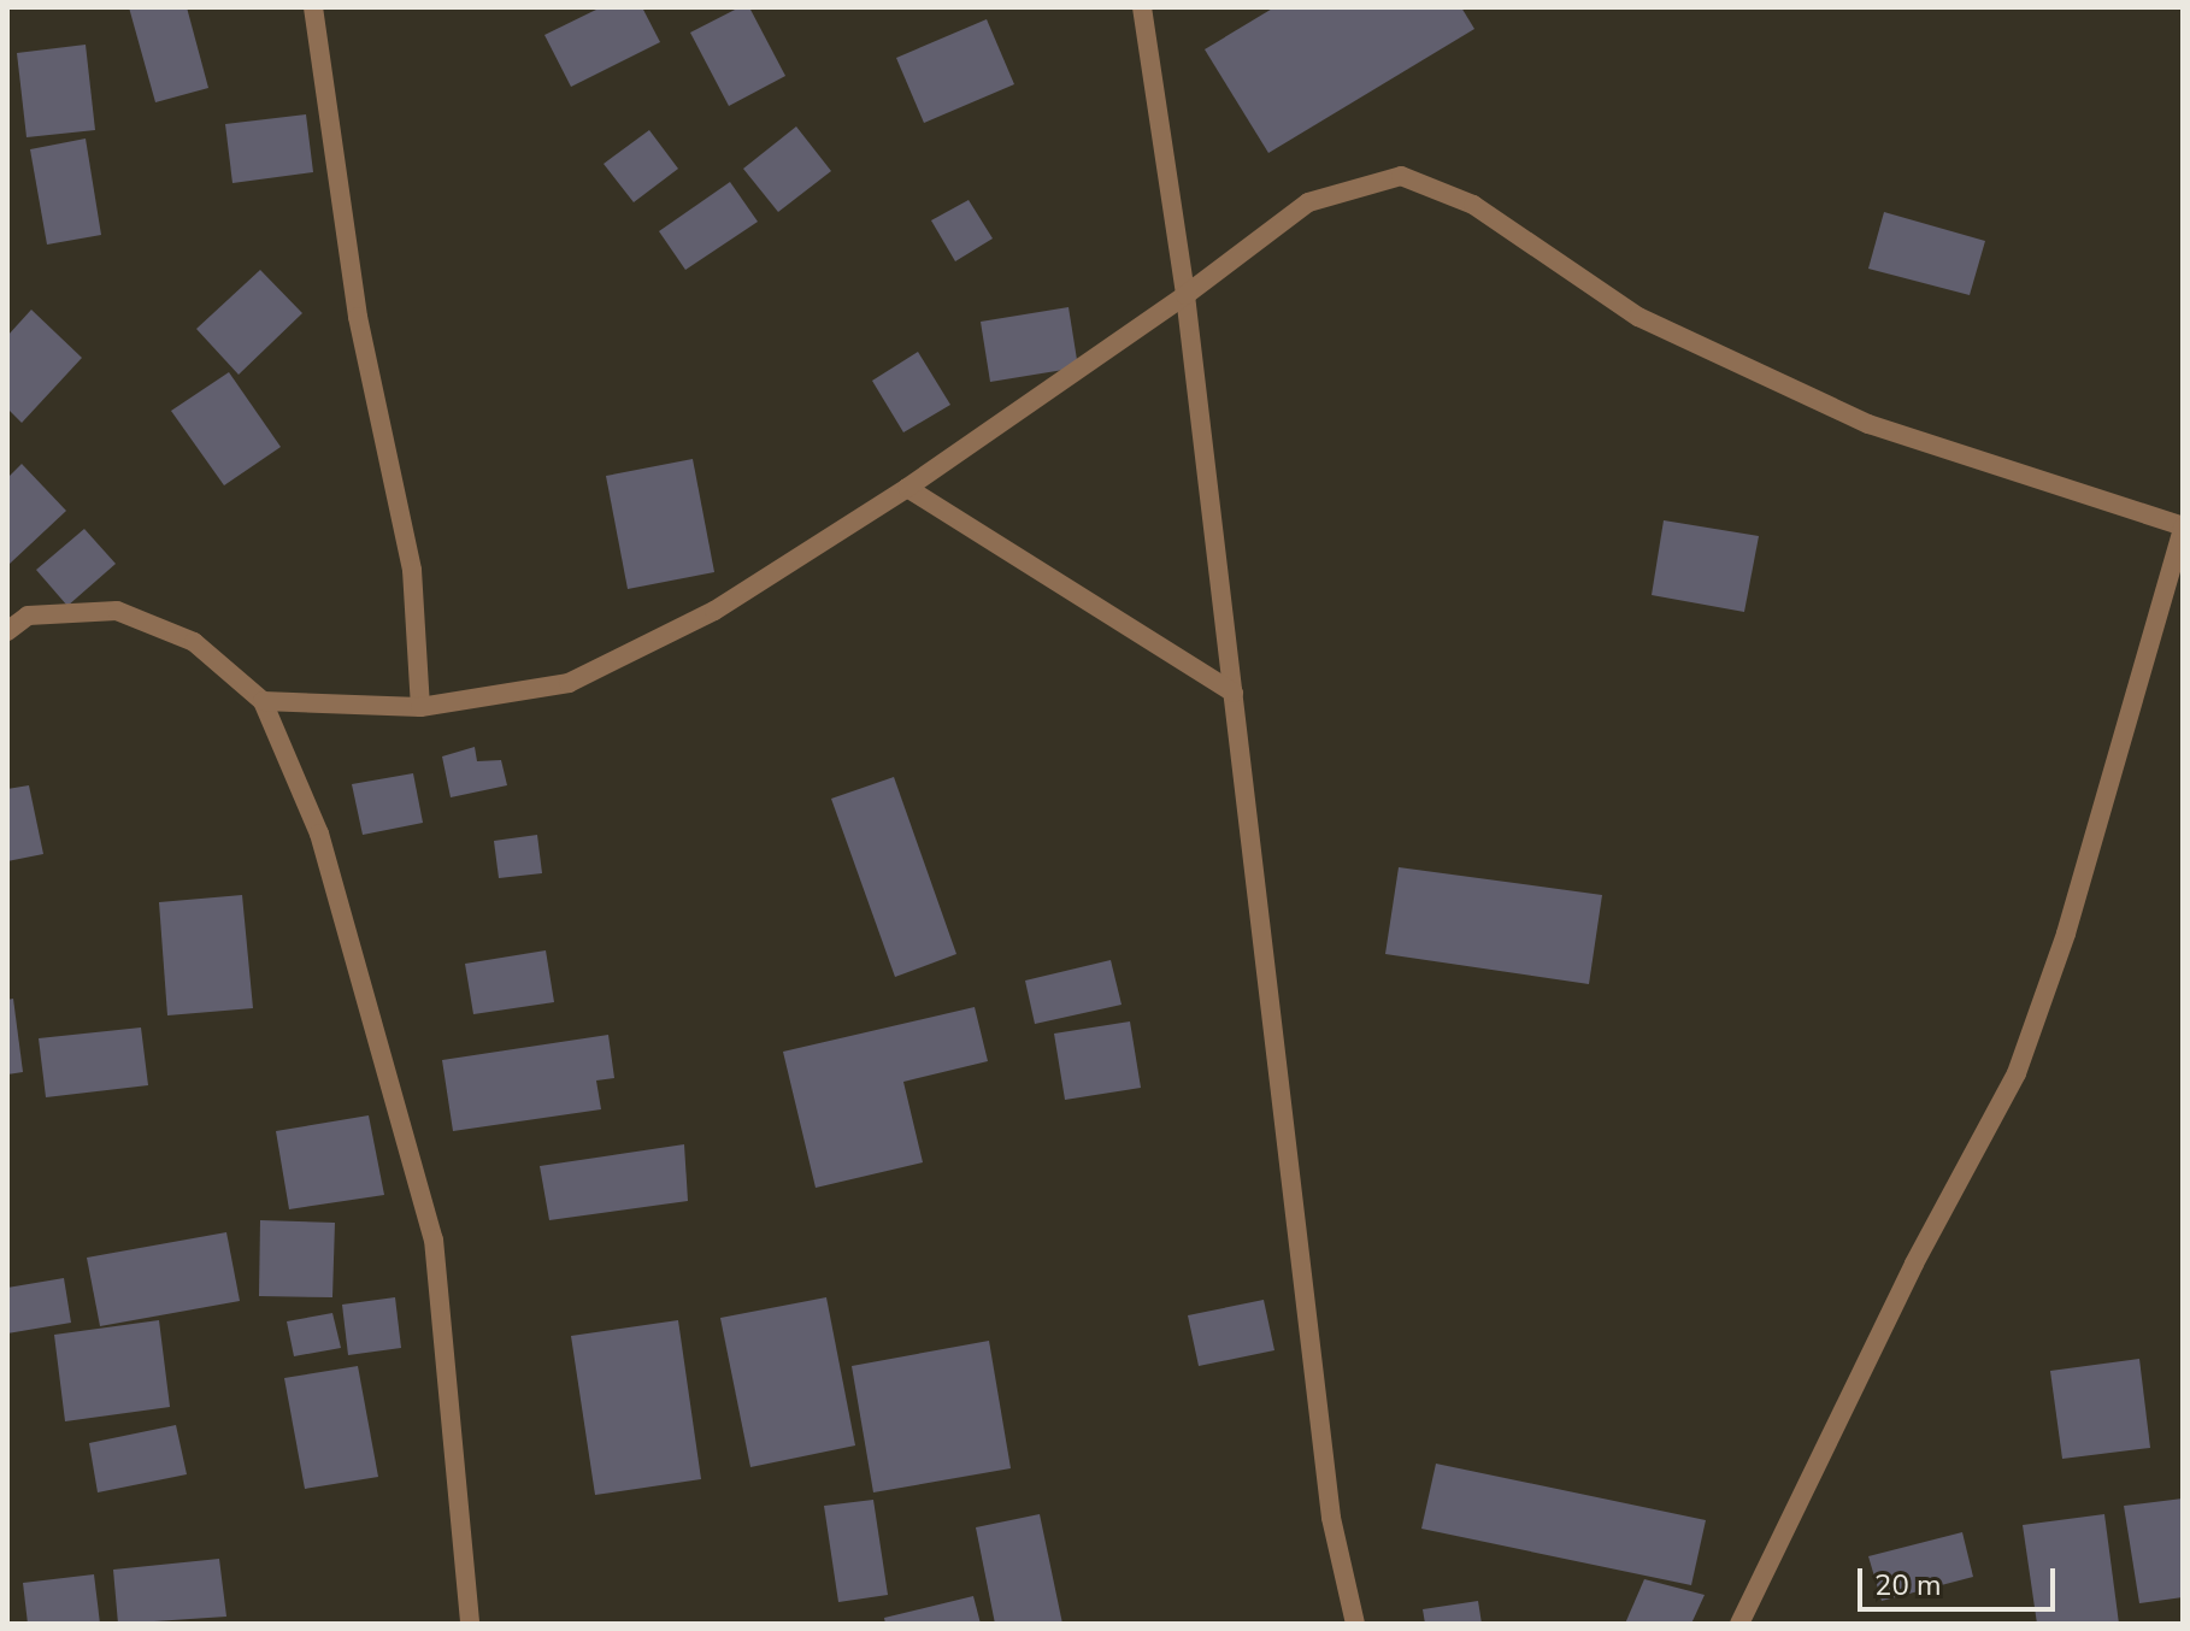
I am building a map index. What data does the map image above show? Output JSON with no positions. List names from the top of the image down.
{
  "scale_bar": "20 m"
}
